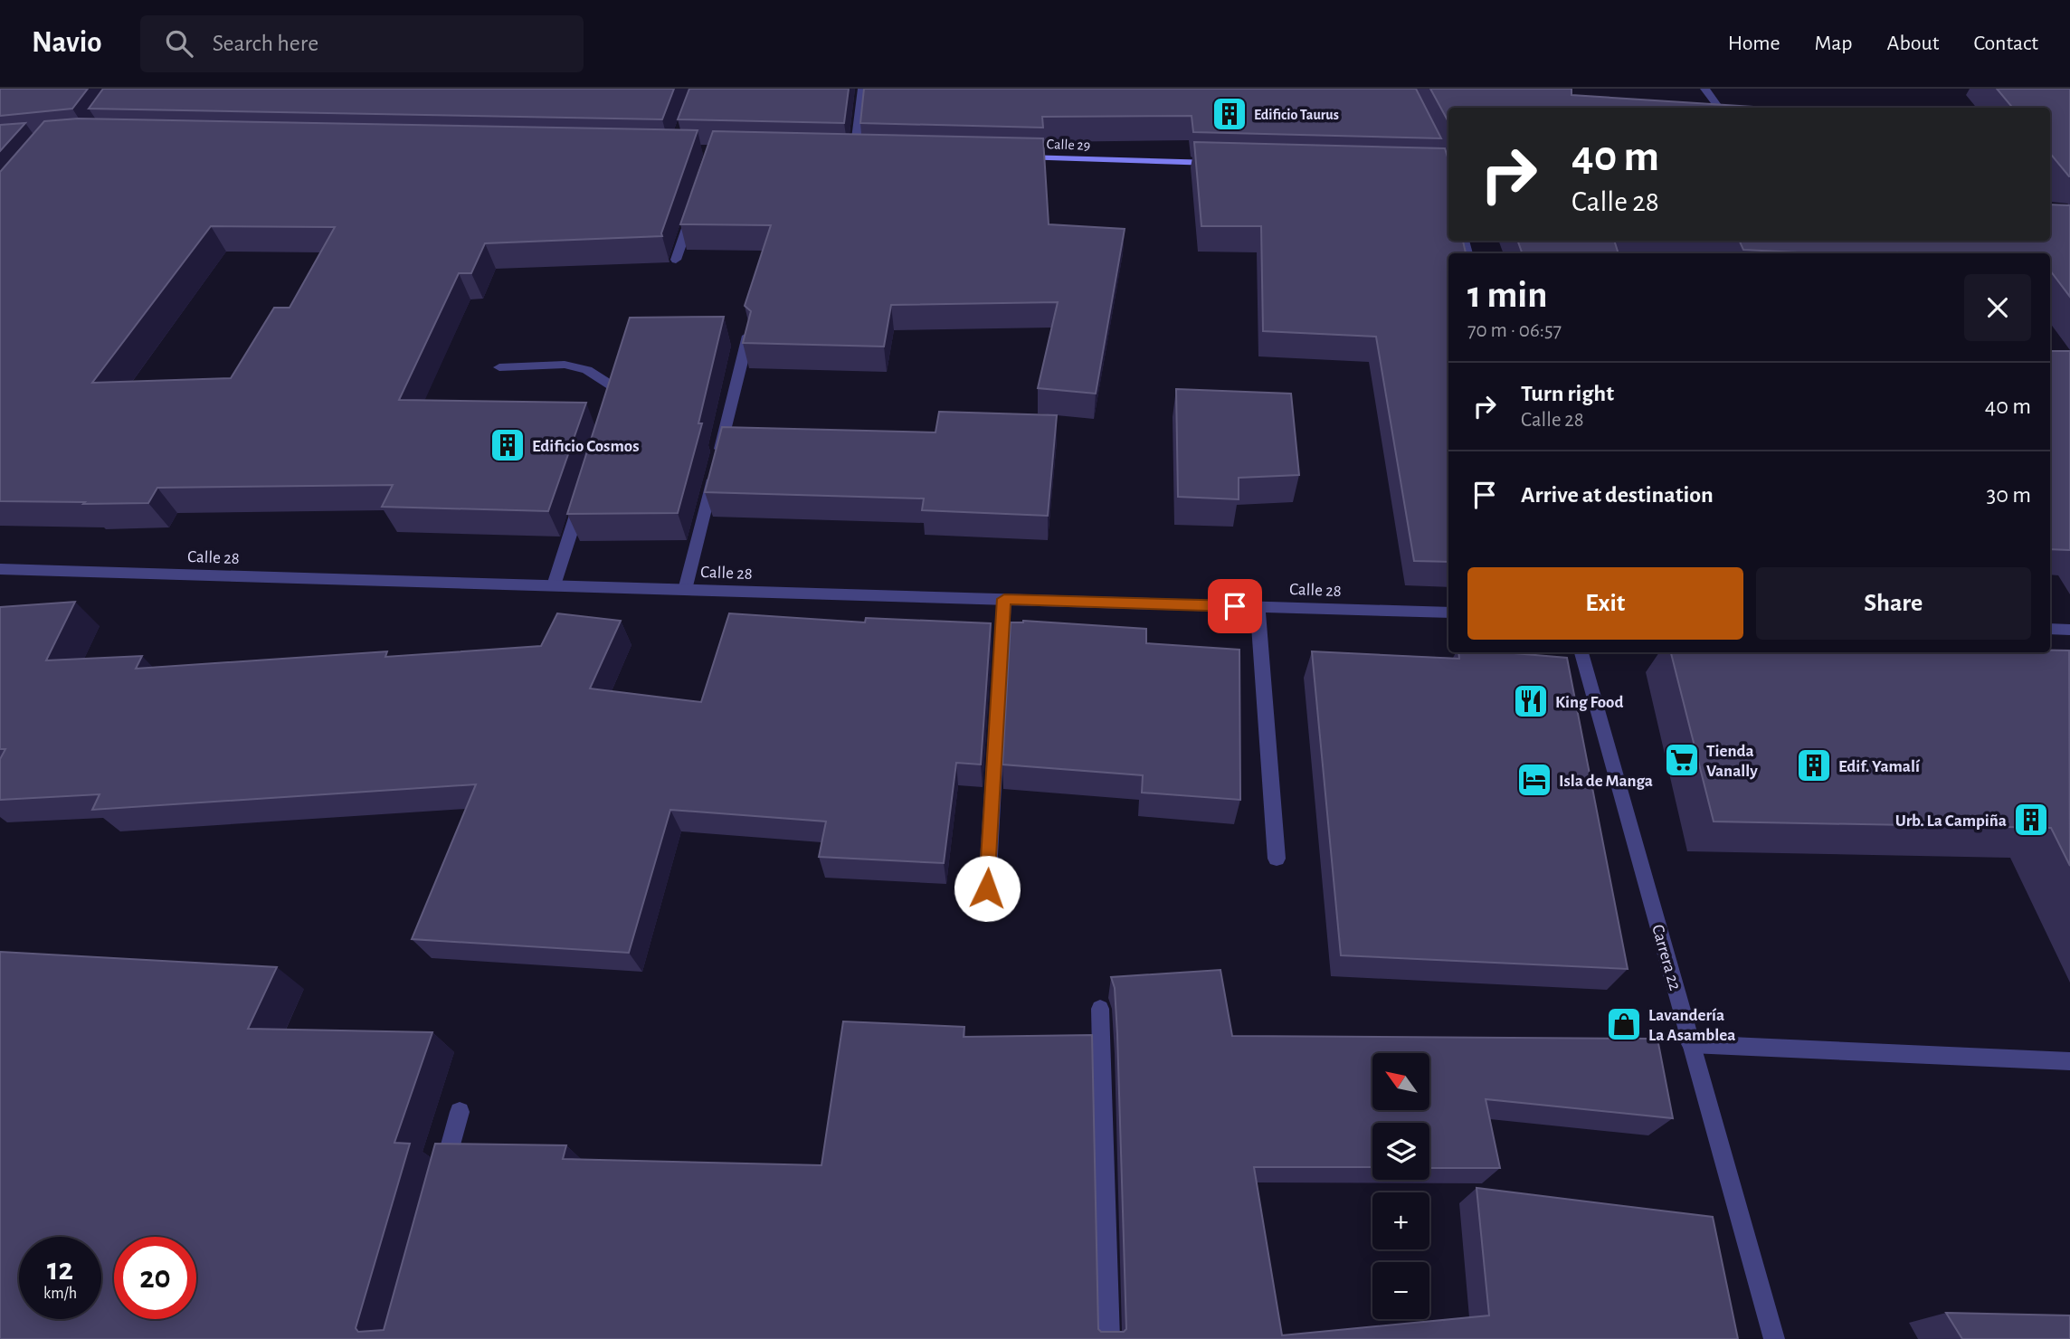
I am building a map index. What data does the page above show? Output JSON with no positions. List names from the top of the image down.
{
  "streets": {
    "main road": ["Calle 29"],
    "street": ["Calle 28", "Carrera 22"]
  },
  "places": {
    "building": [
      "Edificio Taurus",
      "Edificio Cosmos",
      "Edif. Yamalí",
      "Urb. La Campiña"
    ],
    "restaurant": ["King Food"],
    "supermarket": ["Tienda Vanally"],
    "hotel": ["Isla de Manga"],
    "shop": ["Lavandería La Asamblea"]
  },
  "north": "top left",
  "page": {
    "header": "Navio",
    "search": "Search here",
    "nav": [
      "Home",
      "Map",
      "About",
      "Contact"
    ],
    "turn": ["40 m", "Calle 28"],
    "heading": ["1 min", "70 m · 06:57"],
    "list": [
      {
        "name": "Turn right",
        "note": "Calle 28",
        "value": "40 m"
      },
      {
        "name": "Arrive at destination",
        "value": "30 m"
      }
    ],
    "buttons": ["Exit", "Share"],
    "map_buttons": ["+", "−"],
    "speed": "12 km/h",
    "limit": "20"
  }
}
